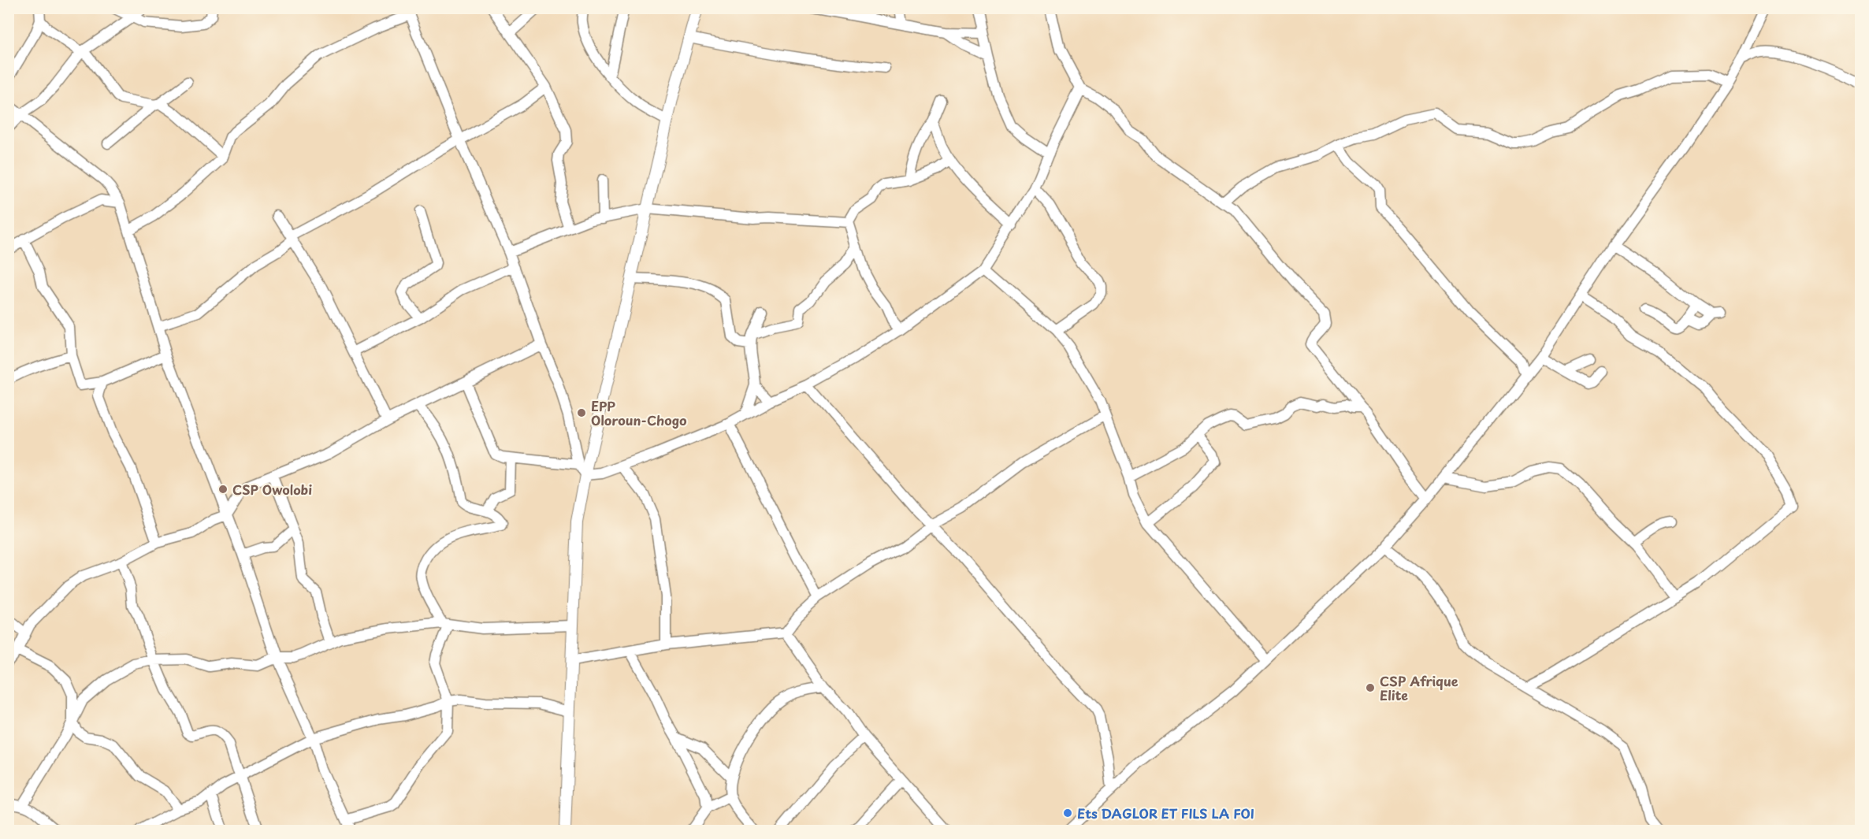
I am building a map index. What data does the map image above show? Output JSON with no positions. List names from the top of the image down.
{
  "places": [
    "EPP Oloroun-Chogo",
    "CSP Owolobi",
    "CSP Afrique Elite",
    "Ets DAGLOR ET FILS LA FOI"
  ]
}
